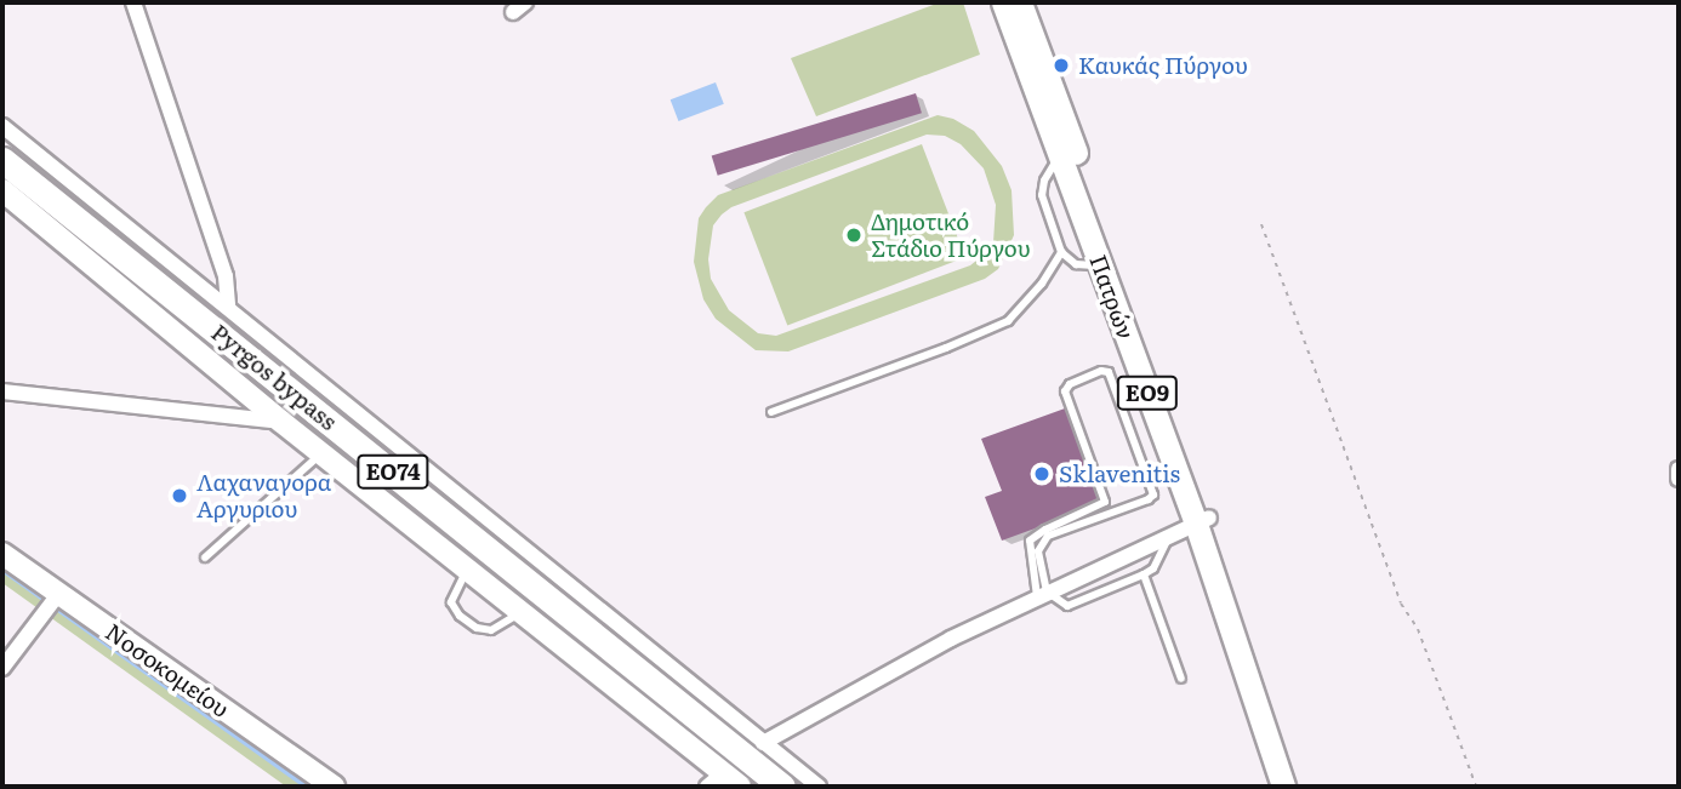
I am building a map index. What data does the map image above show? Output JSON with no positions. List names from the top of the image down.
{
  "streets": {
    "highway": ["Pyrgos bypass", "ΕΟ74"],
    "main road": ["Πατρών", "ΕΟ9"],
    "street": ["Νοσοκομείου"]
  },
  "places": [
    "Καυκάς Πύργου",
    "Δημοτικό Στάδιο Πύργου",
    "Sklavenitis",
    "Λαχαναγορα Αργυριου"
  ]
}
